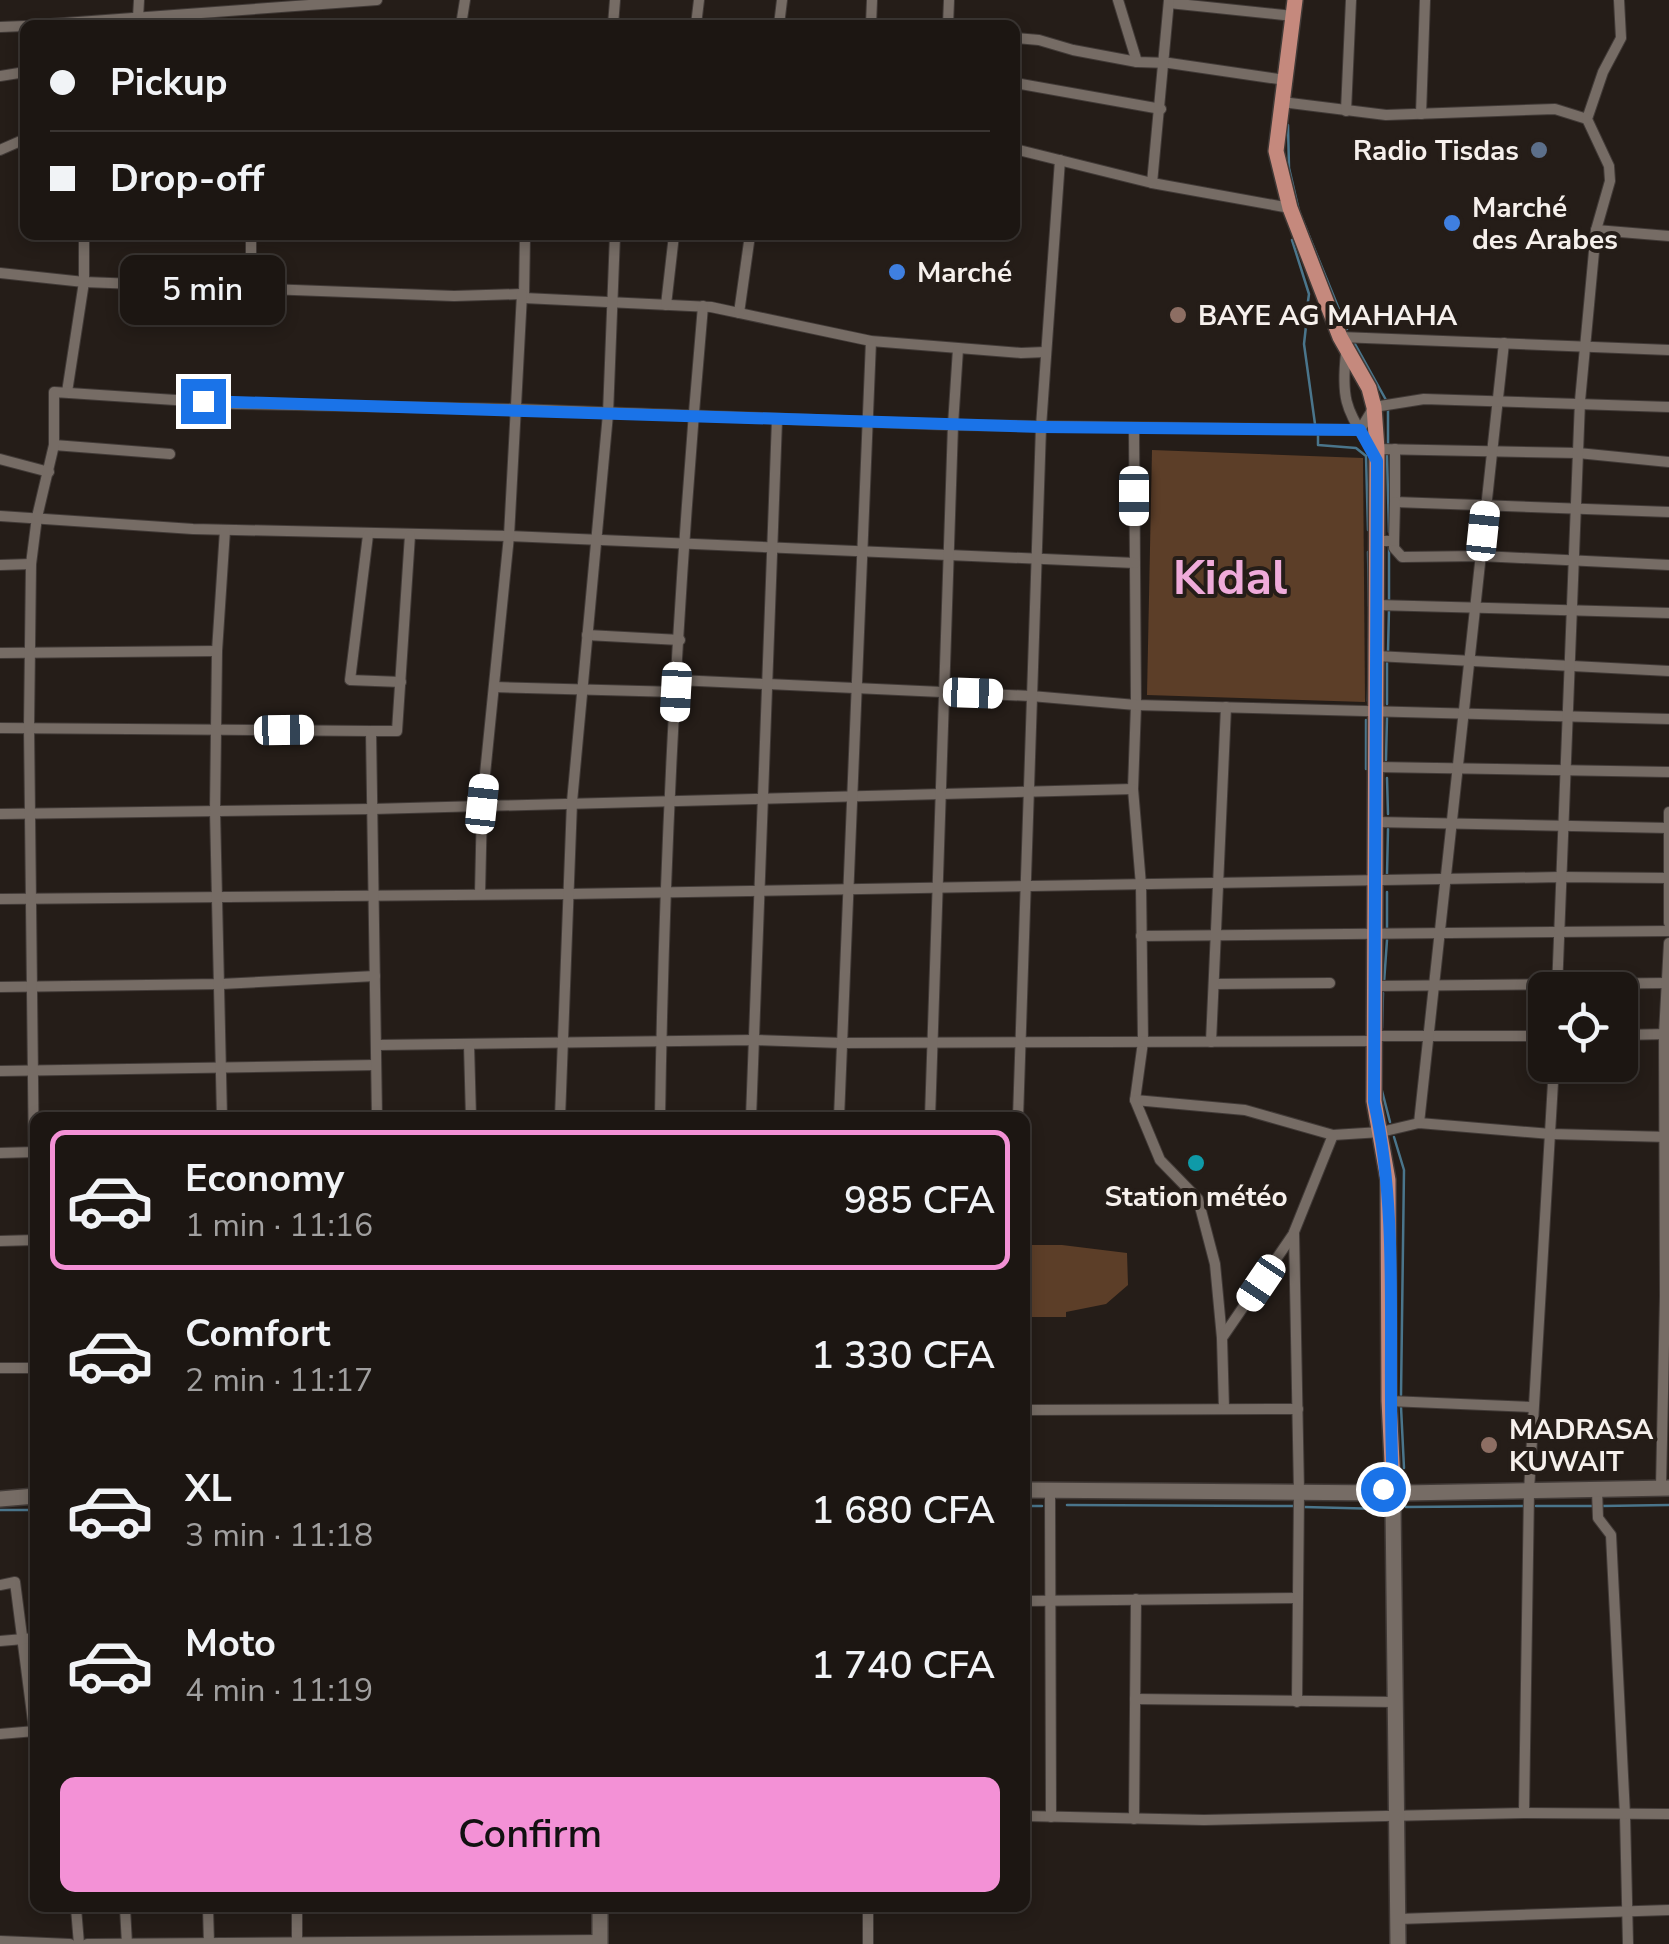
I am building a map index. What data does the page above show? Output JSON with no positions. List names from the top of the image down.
{
  "districts": ["Kidal"],
  "places": [
    "Radio Tisdas",
    "Marché des Arabes",
    "Marché",
    "BAYE AG MAHAHA",
    "Station météo",
    "MADRASA KUWAIT"
  ],
  "page": {
    "banner": ["Pickup", "Drop-off"],
    "bubble": "5 min",
    "list": [
      {
        "name": "Economy",
        "note": "1 min · 11:16",
        "value": "985 CFA"
      },
      {
        "name": "Comfort",
        "note": "2 min · 11:17",
        "value": "1 330 CFA"
      },
      {
        "name": "XL",
        "note": "3 min · 11:18",
        "value": "1 680 CFA"
      },
      {
        "name": "Moto",
        "note": "4 min · 11:19",
        "value": "1 740 CFA"
      }
    ],
    "buttons": "Confirm"
  }
}
